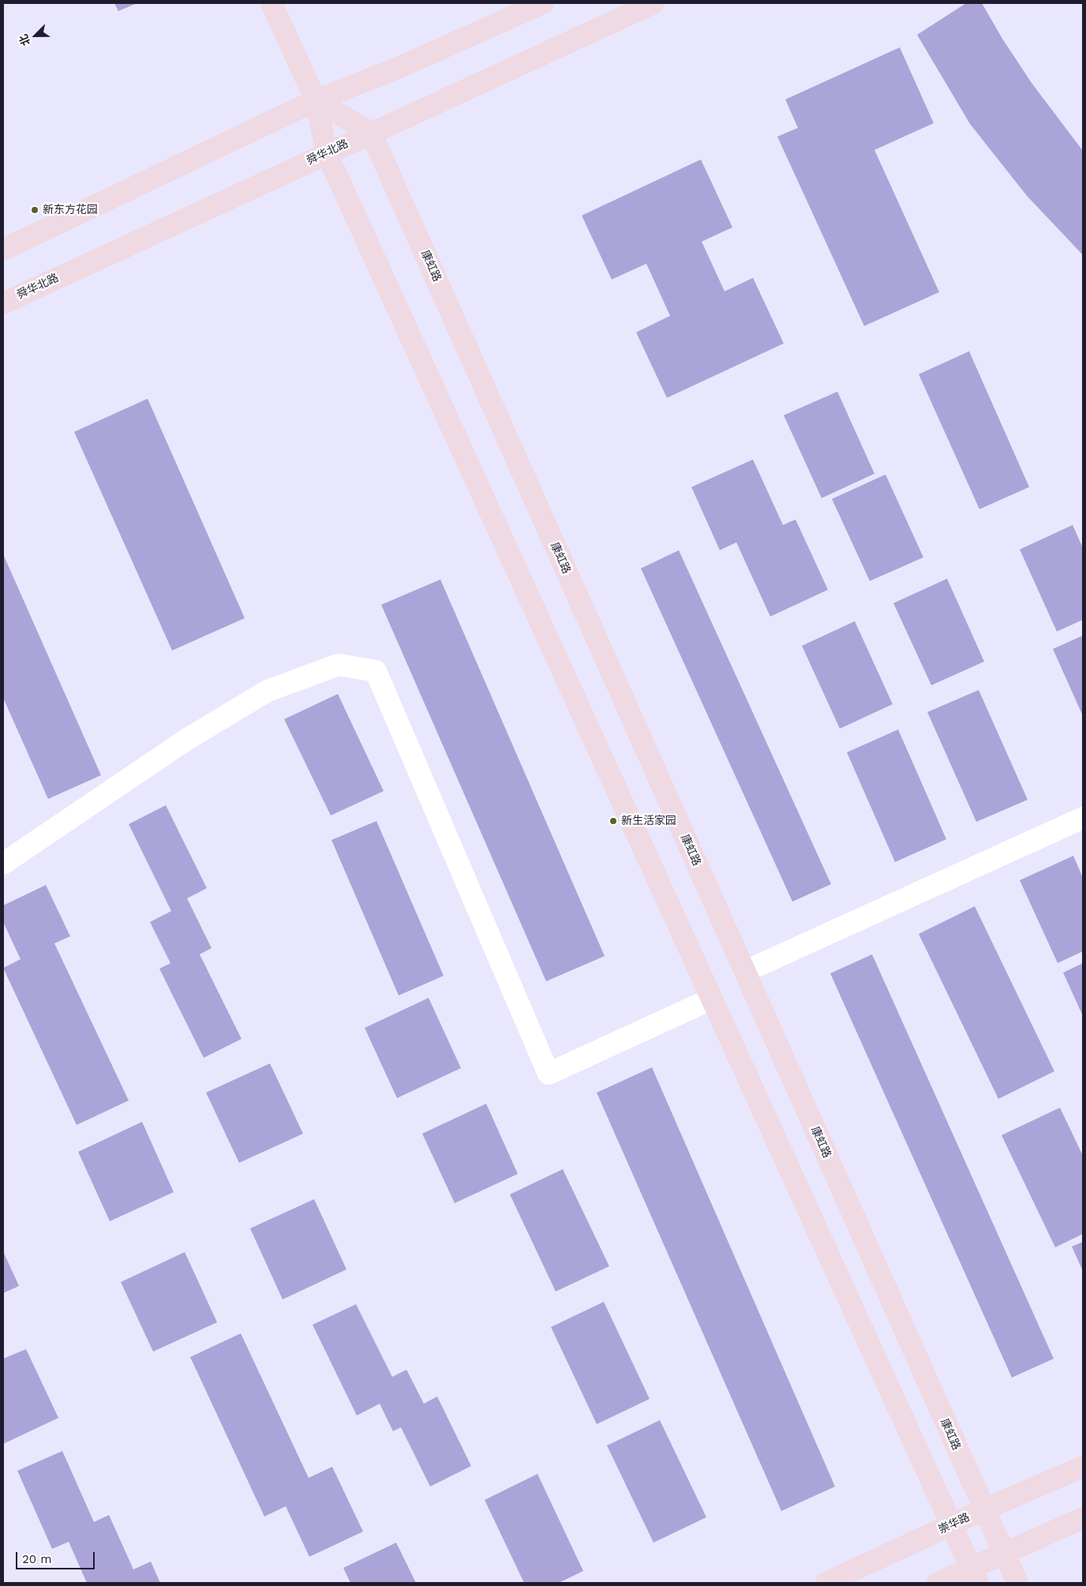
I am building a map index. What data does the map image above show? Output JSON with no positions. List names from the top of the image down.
{
  "streets": {
    "main road": ["舜华北路", "康虹路", "崇华路"]
  },
  "crossings": [
    ["舜华北路", "康虹路"],
    ["康虹路", "崇华路"]
  ],
  "places": ["新东方花园", "新生活家园"],
  "scale_bar": "20 m",
  "north": "bottom left"
}
